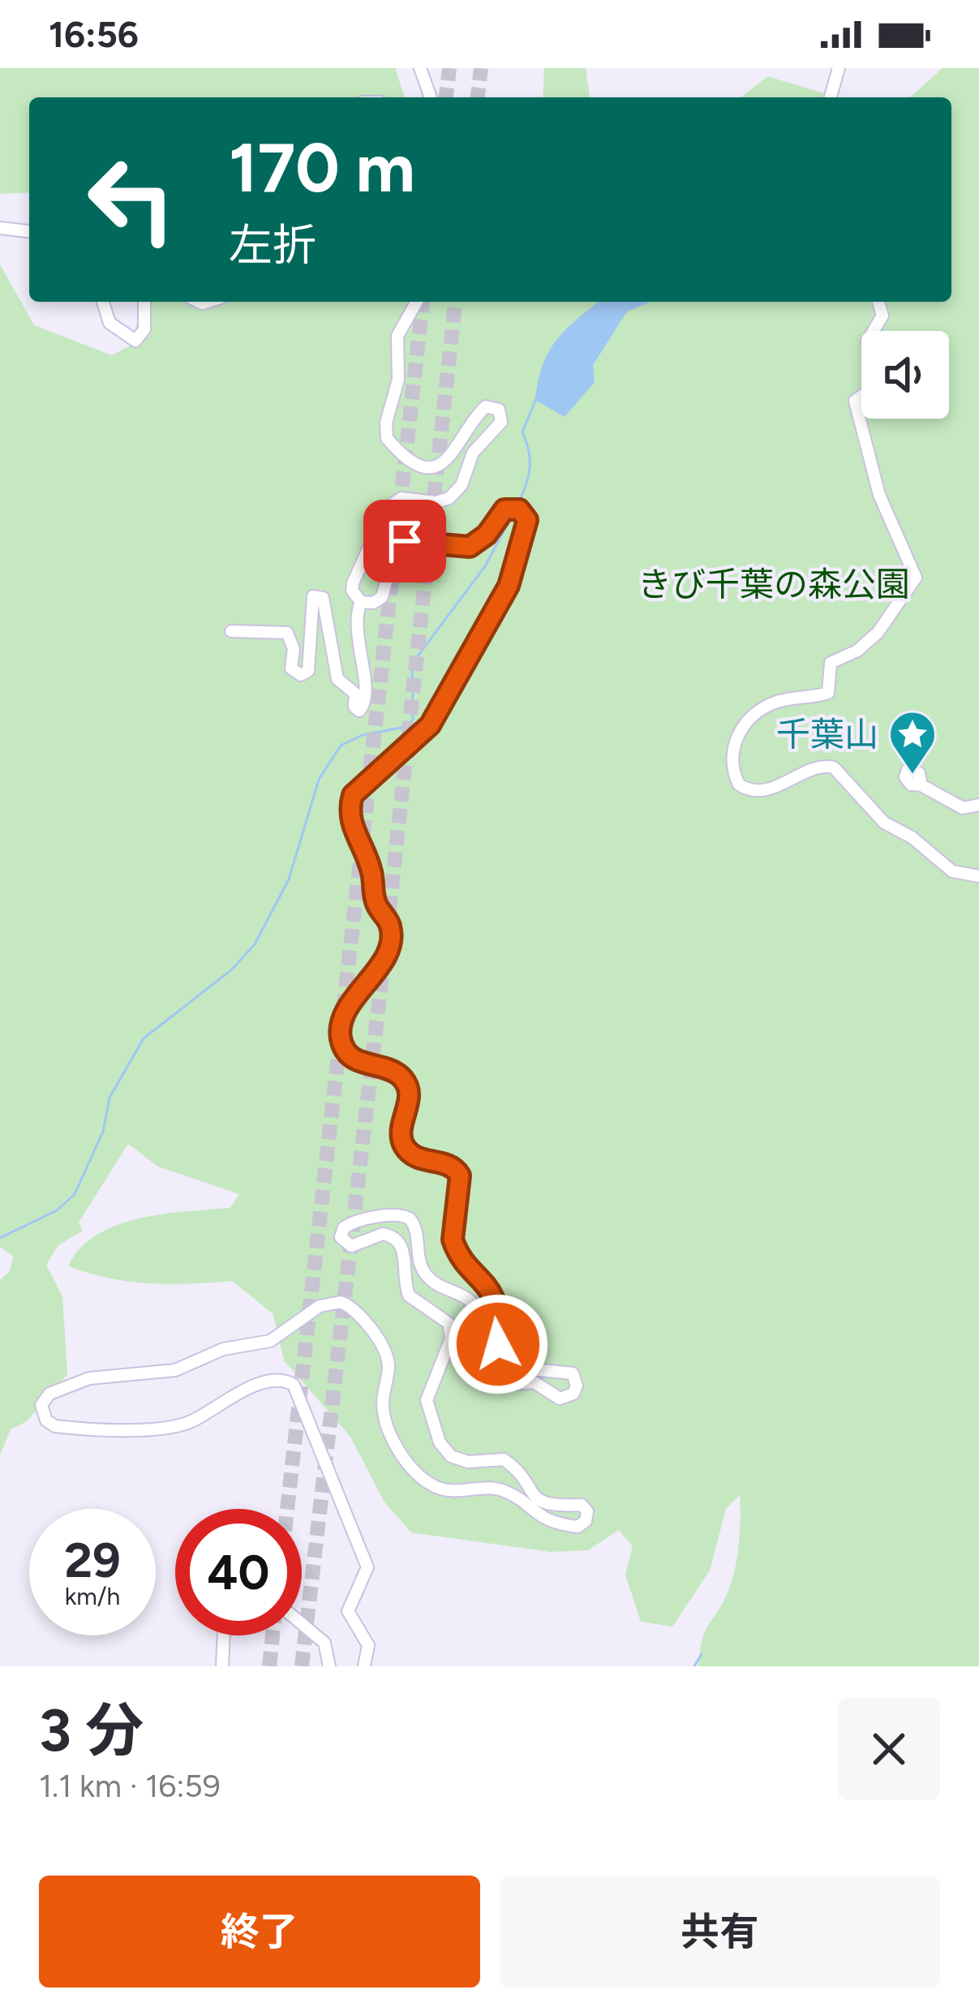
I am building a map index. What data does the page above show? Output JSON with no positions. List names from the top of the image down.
{
  "parks": ["きび千葉の森公園"],
  "places": {
    "place": ["千葉山"]
  },
  "page": {
    "status": "16:56",
    "turn": ["170 m", "左折"],
    "speed": "29 km/h",
    "limit": "40",
    "heading": ["3 分", "1.1 km · 16:59"],
    "buttons": ["終了", "共有"]
  }
}
